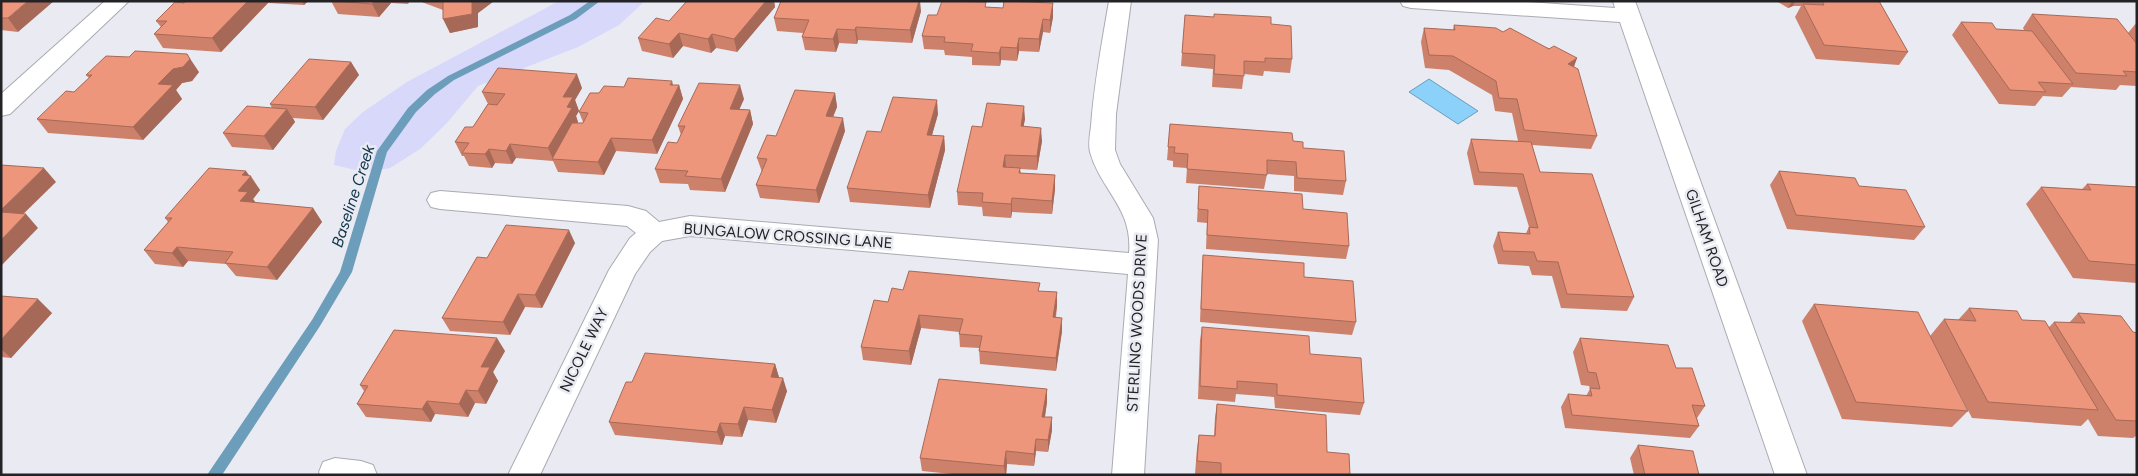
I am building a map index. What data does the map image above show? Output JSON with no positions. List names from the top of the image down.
{
  "streets": {
    "street": [
      "BUNGALOW CROSSING LANE",
      "GILHAM ROAD",
      "STERLING WOODS DRIVE",
      "NICOLE WAY"
    ]
  },
  "crossings": [
    ["BUNGALOW CROSSING LANE", "STERLING WOODS DRIVE"],
    ["BUNGALOW CROSSING LANE", "NICOLE WAY"]
  ],
  "water": ["Baseline Creek"]
}
